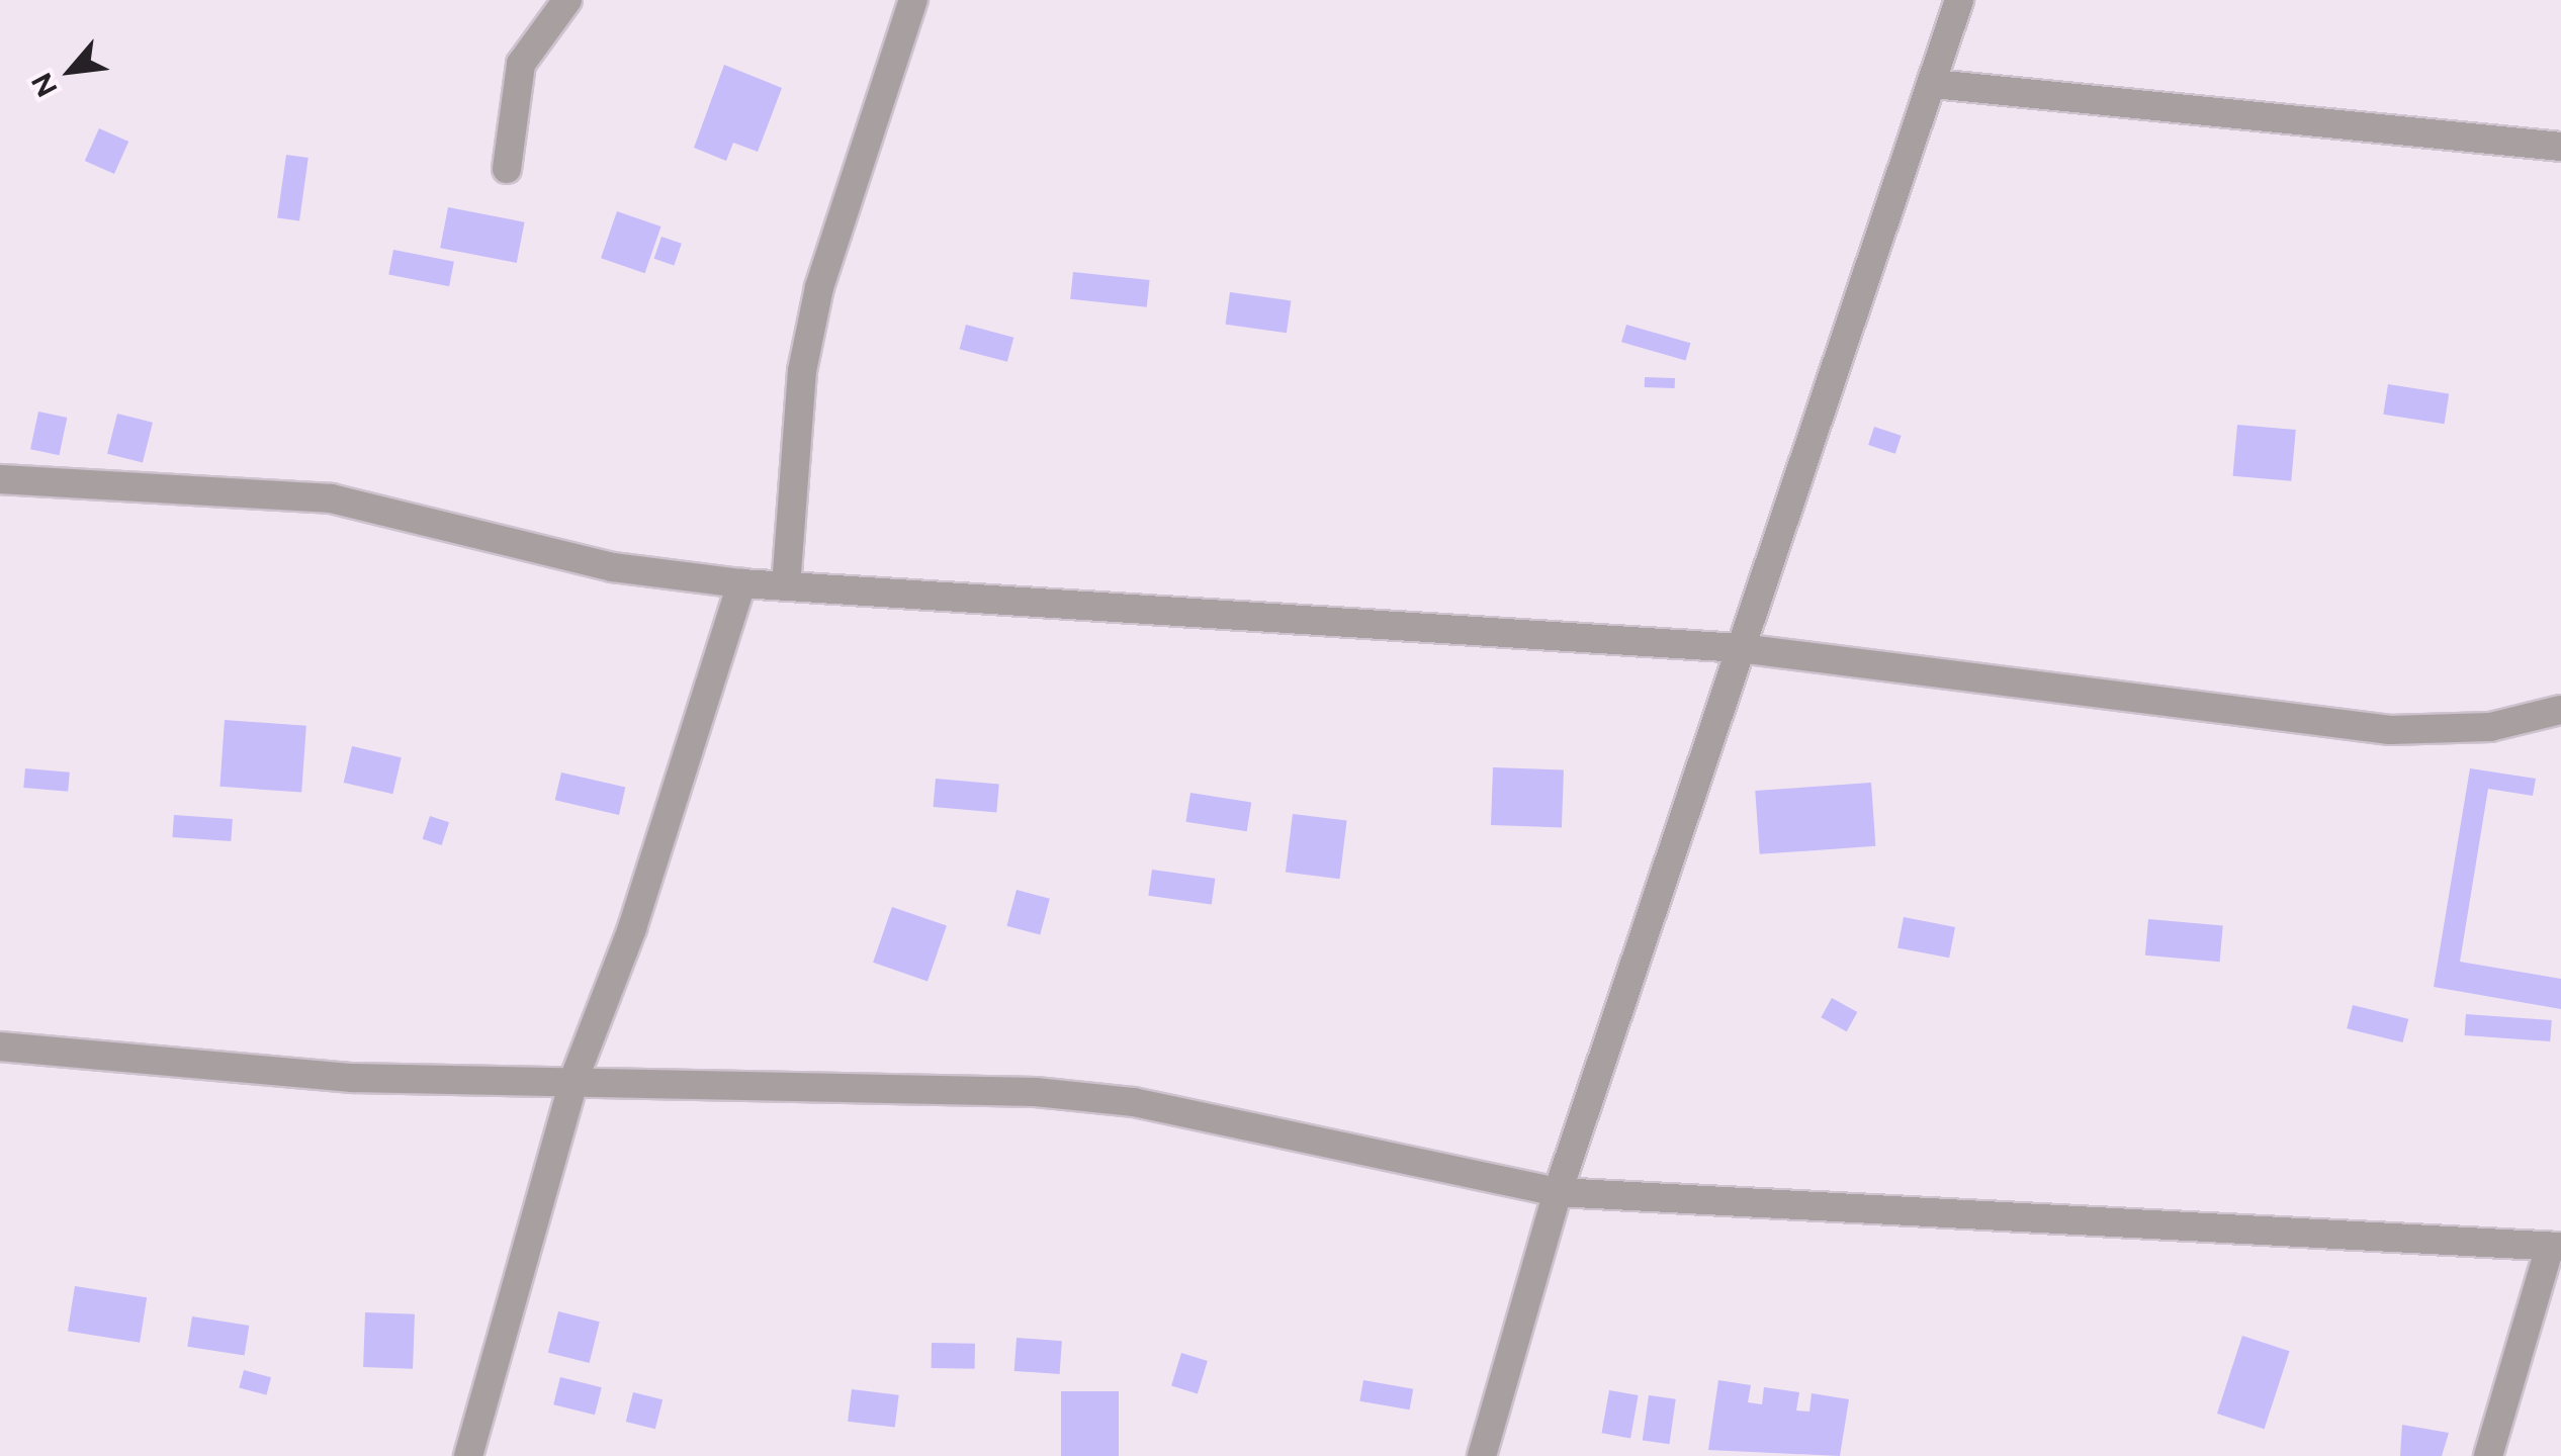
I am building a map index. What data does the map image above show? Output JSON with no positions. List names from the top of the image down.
{
  "north": "bottom left"
}
